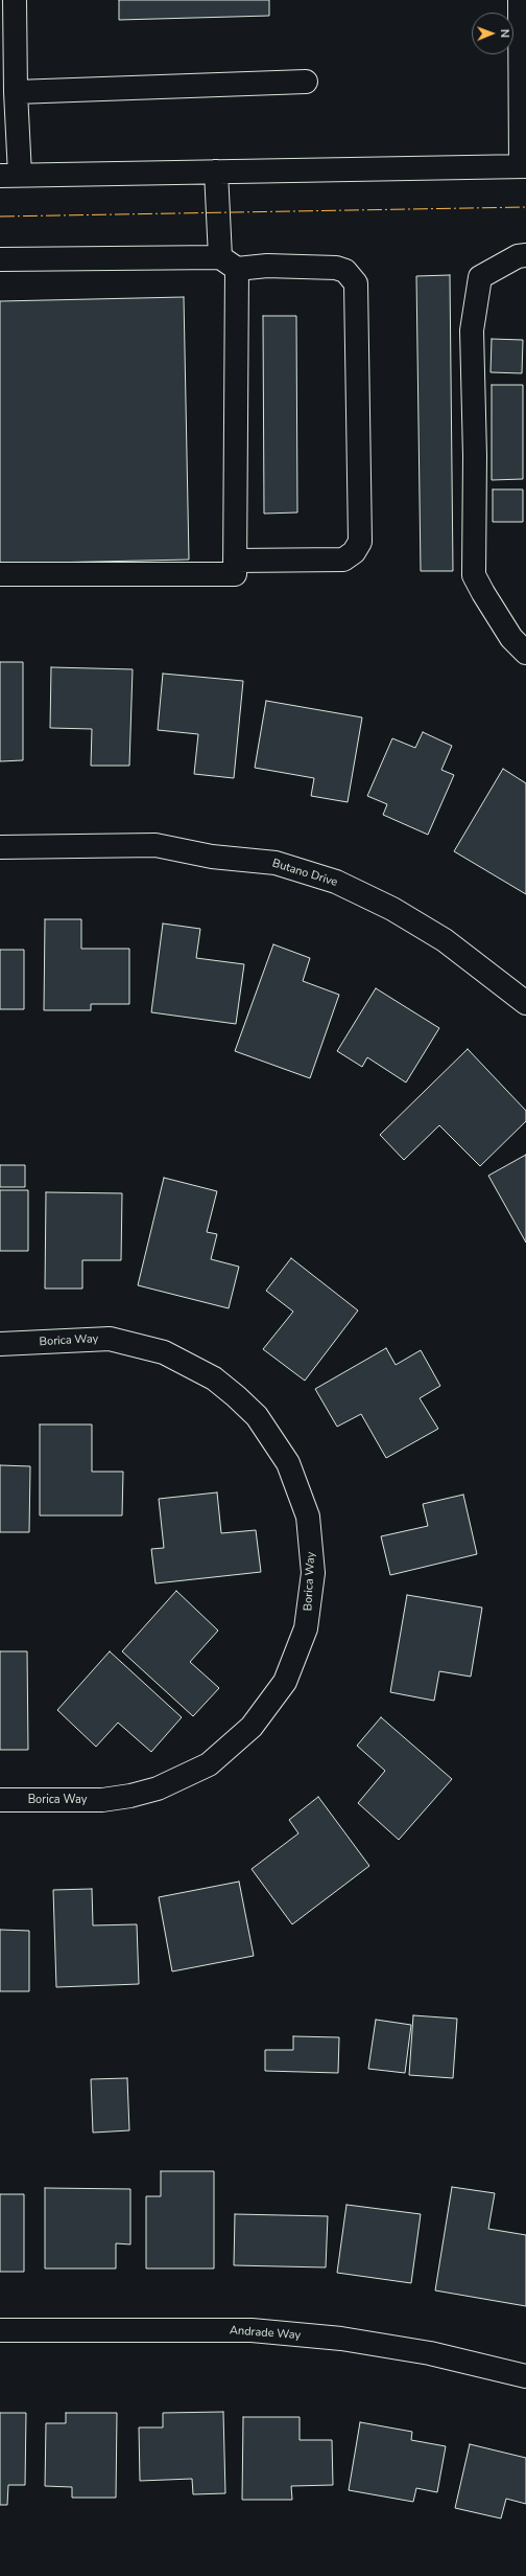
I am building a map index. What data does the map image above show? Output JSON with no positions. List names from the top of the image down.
{
  "streets": {
    "street": ["Butano Drive", "Borica Way", "Andrade Way"]
  },
  "north": "right"
}
